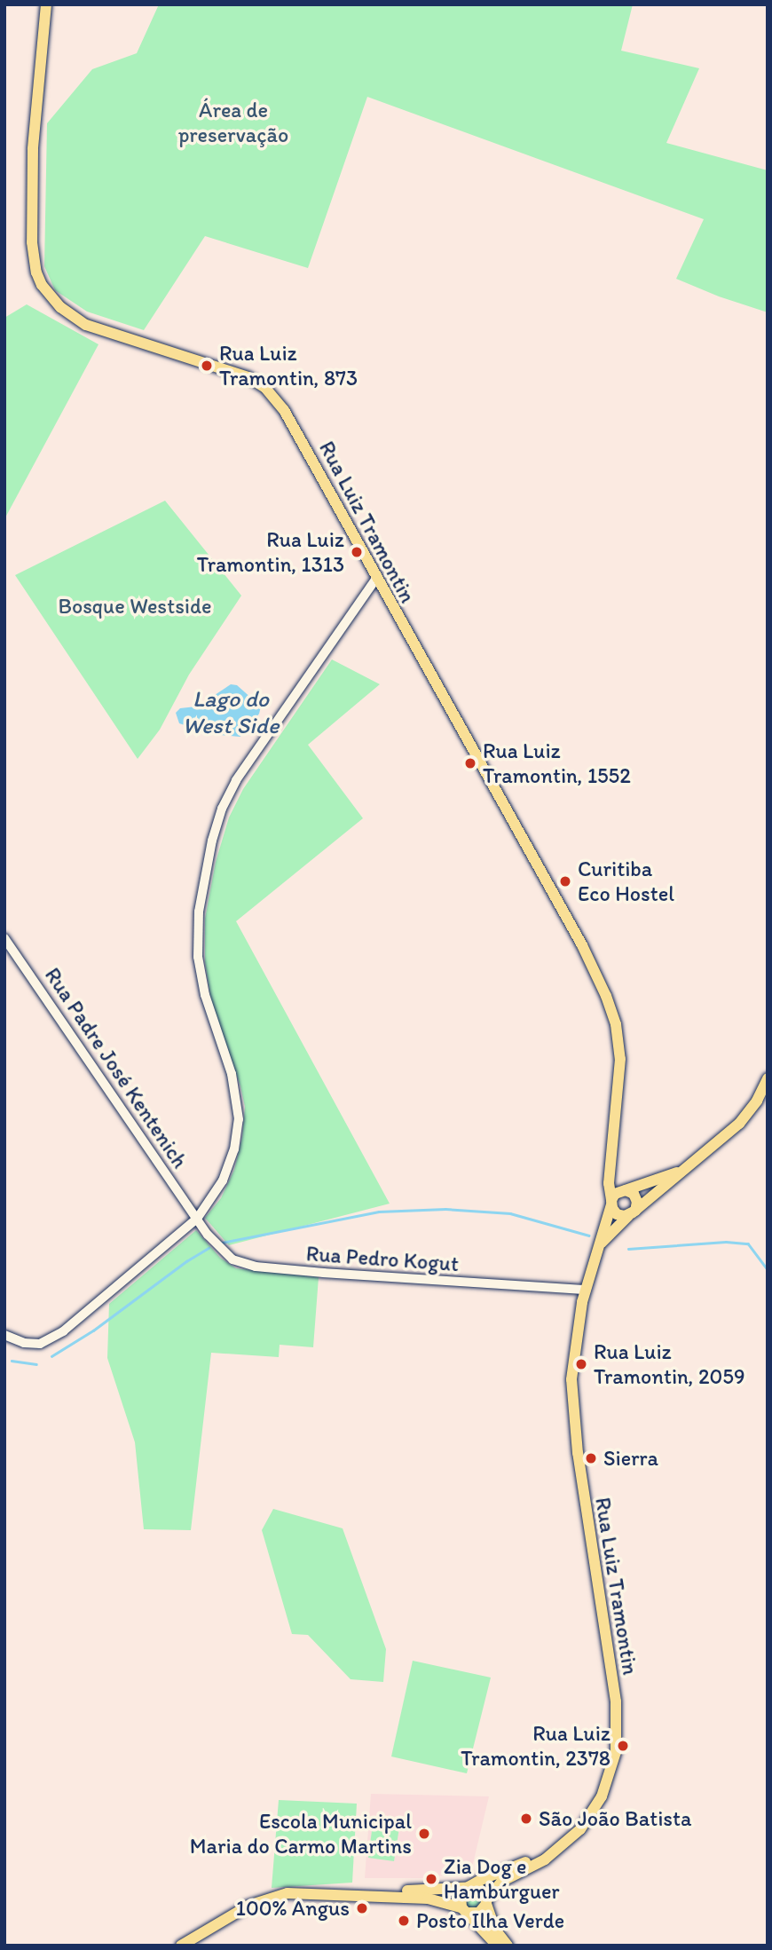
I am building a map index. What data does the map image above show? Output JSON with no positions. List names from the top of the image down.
{
  "streets": {
    "main road": ["Rua Luiz Tramontin"],
    "street": ["Rua Padre José Kentenich", "Rua Pedro Kogut"]
  },
  "crossings": [
    ["Rua Luiz Tramontin", "Rua Pedro Kogut"],
    ["Rua Padre José Kentenich", "Rua Pedro Kogut"]
  ],
  "water": ["Lago do West Side"],
  "parks": ["Área de preservação", "Bosque Westside"],
  "places": [
    "Rua Luiz Tramontin, 873",
    "Rua Luiz Tramontin, 1313",
    "Rua Luiz Tramontin, 1552",
    "Curitiba Eco Hostel",
    "Rua Luiz Tramontin, 2059",
    "Sierra",
    "Rua Luiz Tramontin, 2378",
    "São João Batista",
    "Escola Municipal Maria do Carmo Martins",
    "Zia Dog e Hambúrguer",
    "100% Angus",
    "Posto Ilha Verde"
  ]
}
